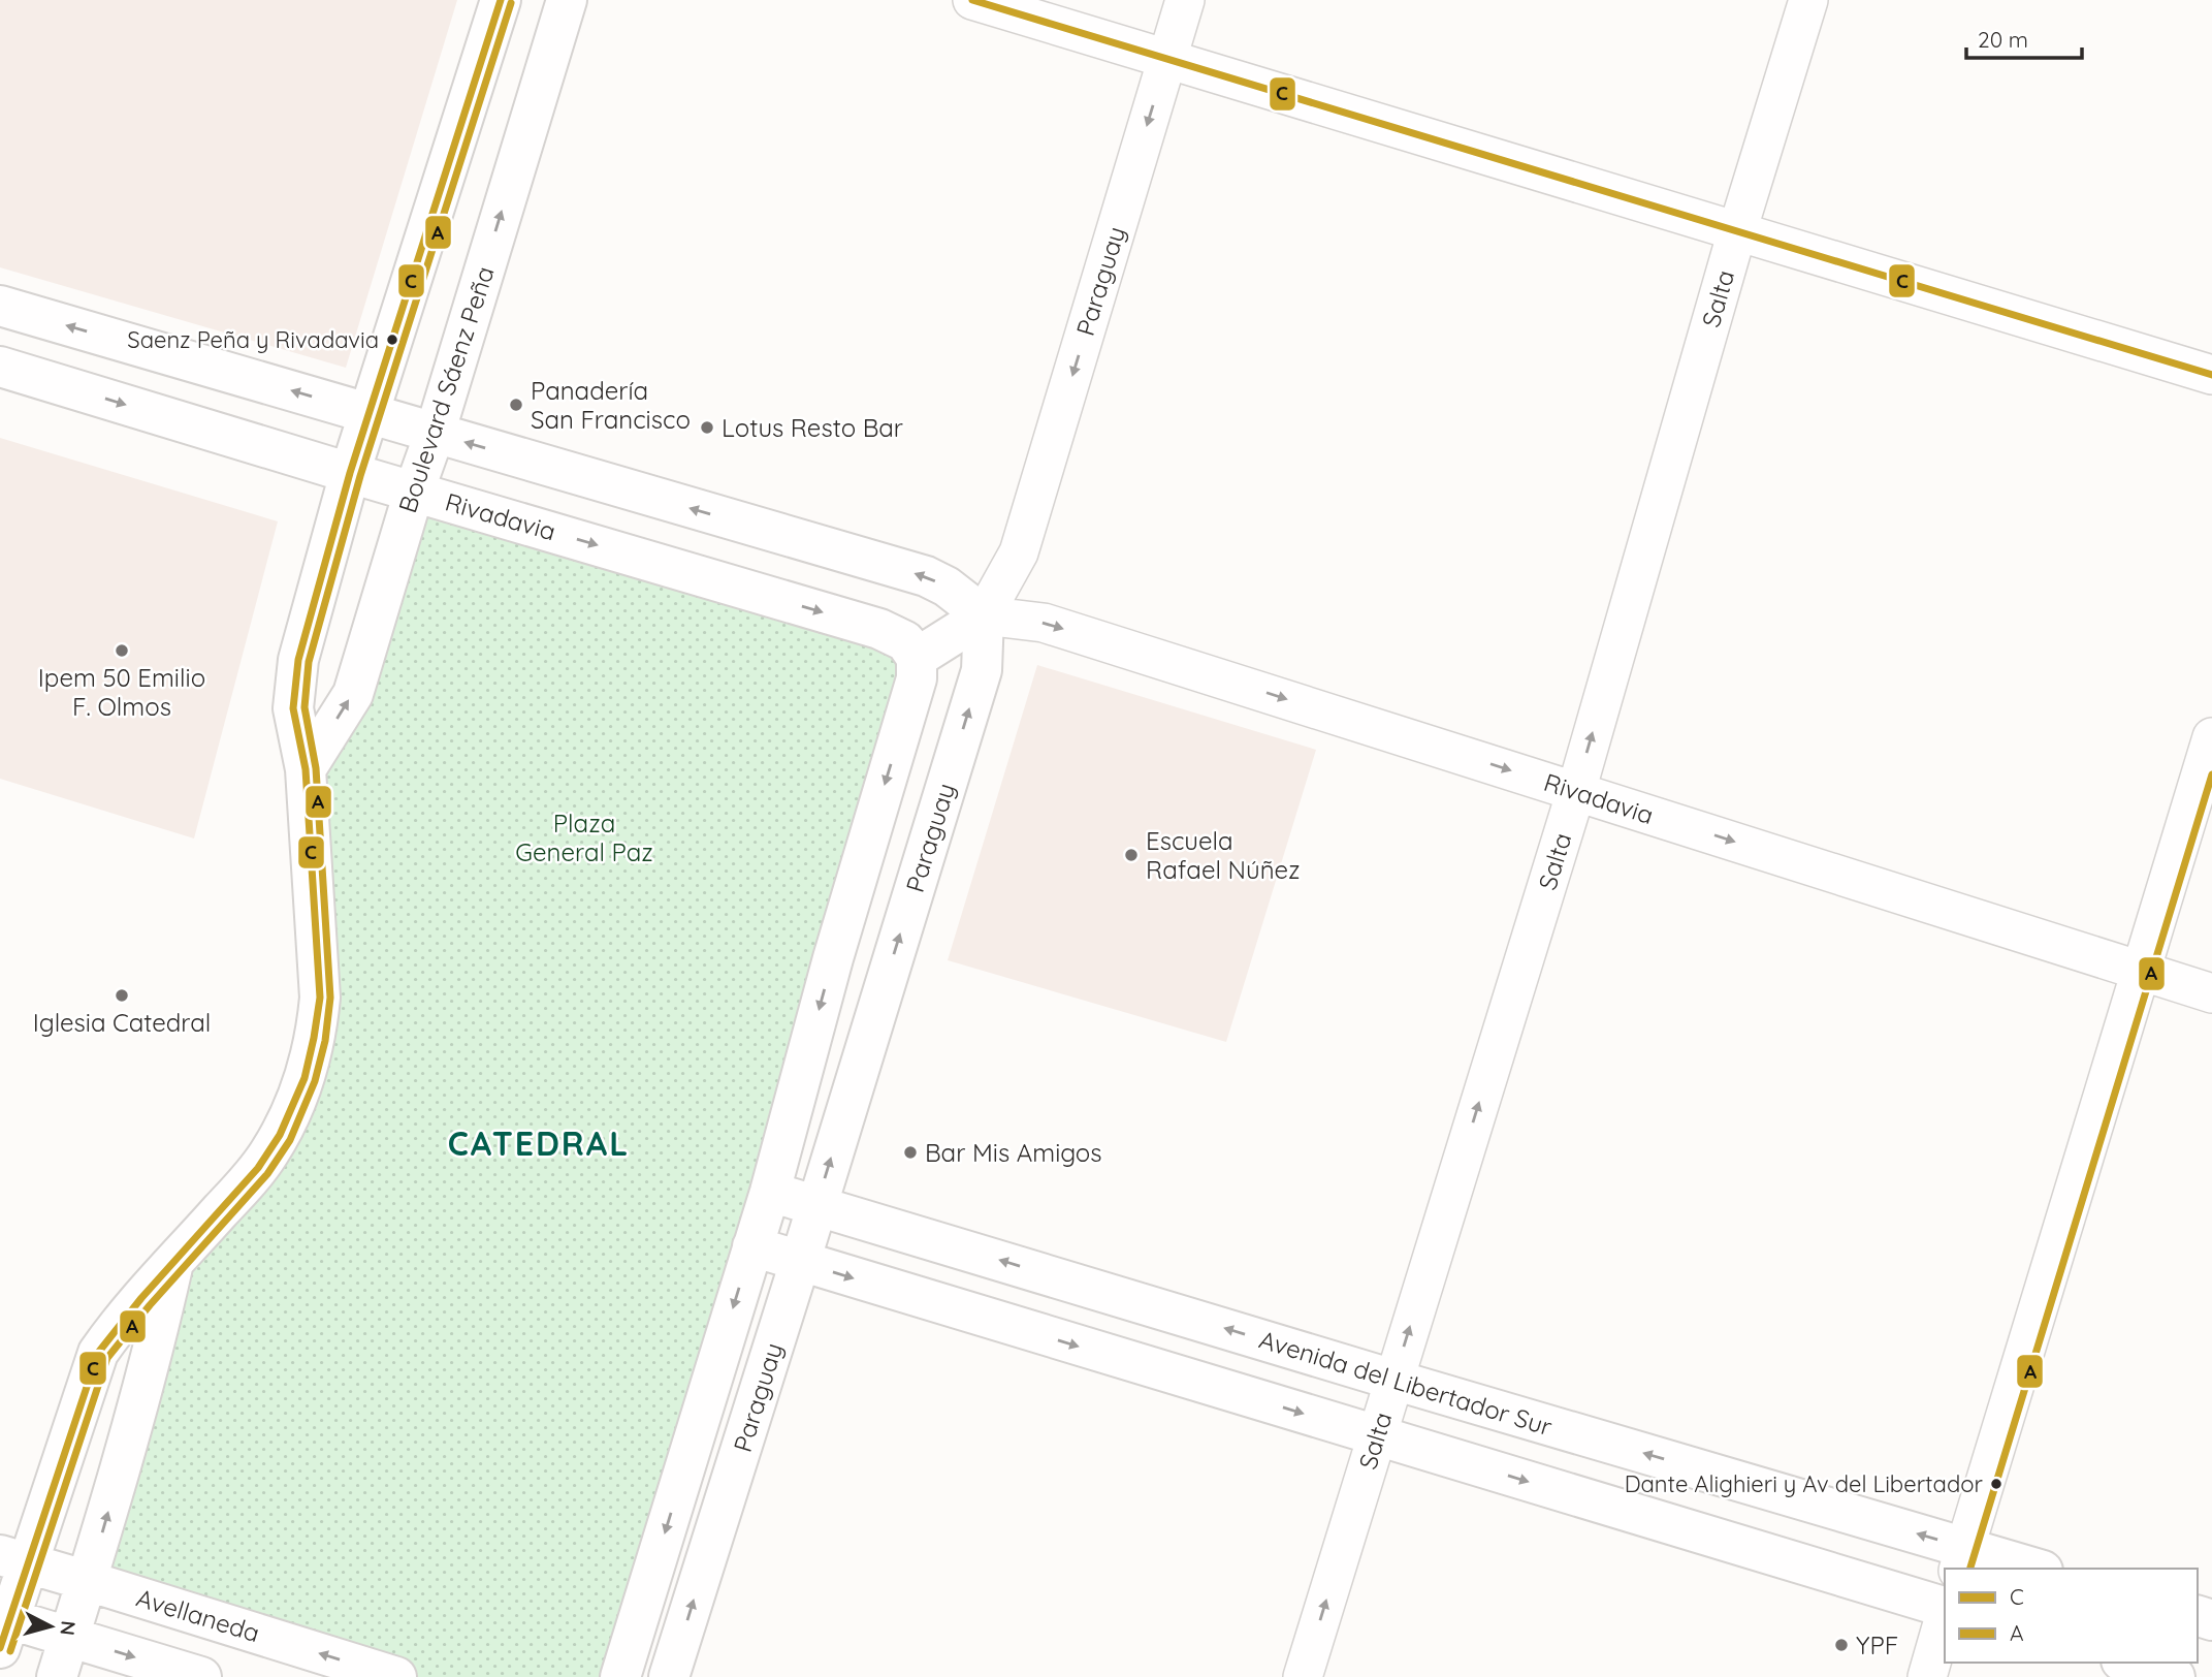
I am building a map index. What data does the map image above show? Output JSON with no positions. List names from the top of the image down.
{
  "streets": {
    "main road": [
      "Paraguay",
      "Boulevard Sáenz Peña",
      "Rivadavia",
      "Avenida del Libertador Sur",
      "Avellaneda"
    ],
    "street": ["Salta"]
  },
  "crossings": [
    ["Paraguay", "Rivadavia"],
    ["Paraguay", "Avenida del Libertador Sur"],
    ["Salta", "Rivadavia"],
    ["Salta", "Avenida del Libertador Sur"],
    ["Boulevard Sáenz Peña", "Rivadavia"]
  ],
  "one_way": ["Salta", "Rivadavia"],
  "districts": ["CATEDRAL"],
  "parks": ["Plaza General Paz"],
  "places": [
    "Saenz Peña y Rivadavia",
    "Panadería San Francisco",
    "Lotus Resto Bar",
    "Ipem 50 Emilio F. Olmos",
    "Escuela Rafael Núñez",
    "Iglesia Catedral",
    "Bar Mis Amigos",
    "Dante Alighieri y Av del Libertador",
    "YPF"
  ],
  "lines": ["transit line C", "transit line A"],
  "legend": ["C", "A"],
  "scale_bar": "20 m",
  "north": "right"
}
